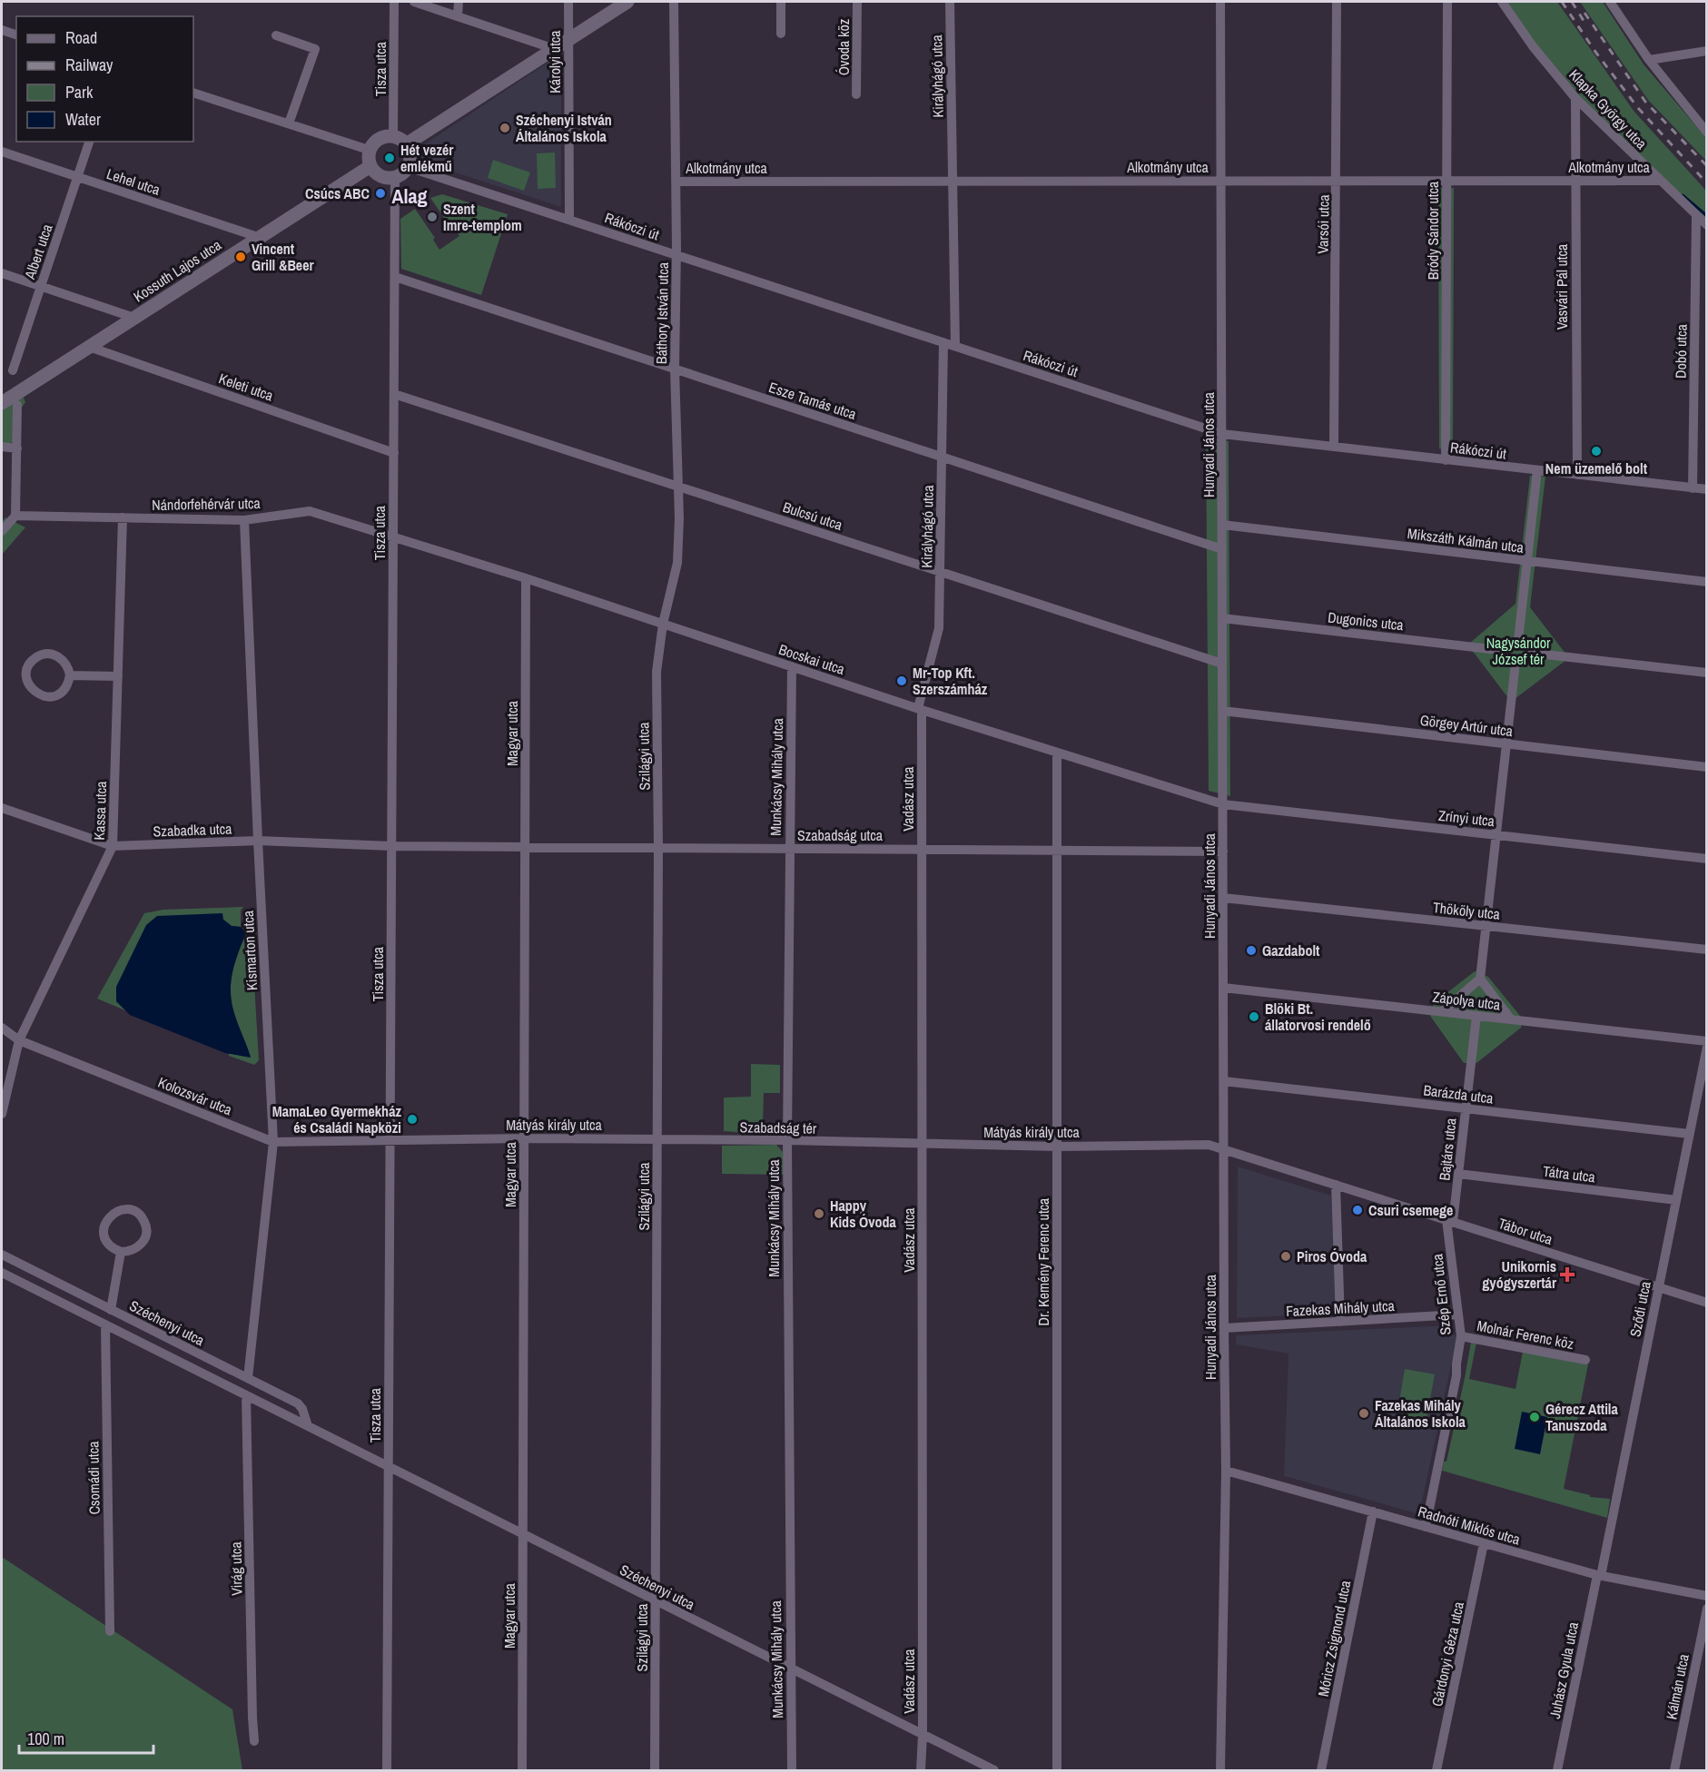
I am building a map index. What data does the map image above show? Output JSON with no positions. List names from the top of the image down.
{
  "streets": {
    "street": [
      "Óvoda köz",
      "Károlyi utca",
      "Tisza utca",
      "Királyhágó utca",
      "Klapka György utca",
      "Alkotmány utca",
      "Lehel utca",
      "Varsói utca",
      "Rákóczi út",
      "Bródy Sándor utca",
      "Albert utca",
      "Kossuth Lajos utca",
      "Vasvári Pál utca",
      "Báthory István utca",
      "Dobó utca",
      "Keleti utca",
      "Esze Tamás utca",
      "Hunyadi János utca",
      "Nándorfehérvár utca",
      "Bulcsú utca",
      "Mikszáth Kálmán utca",
      "Dugonics utca",
      "Bocskai utca",
      "Görgey Artúr utca",
      "Magyar utca",
      "Szilágyi utca",
      "Munkácsy Mihály utca",
      "Vadász utca",
      "Kassa utca",
      "Zrínyi utca",
      "Szabadka utca",
      "Szabadság utca",
      "Thököly utca",
      "Kismarton utca",
      "Zápolya utca",
      "Barázda utca",
      "Kolozsvár utca",
      "Mátyás király utca",
      "Szabadság tér",
      "Bajtárs utca",
      "Tátra utca",
      "Tábor utca",
      "Dr. Kemény Ferenc utca",
      "Szép Ernő utca",
      "Fazekas Mihály utca",
      "Sződi utca",
      "Széchenyi utca",
      "Molnár Ferenc köz",
      "Csomádi utca",
      "Radnóti Miklós utca",
      "Virág utca",
      "Móricz Zsigmond utca",
      "Gárdonyi Géza utca",
      "Juhász Gyula utca",
      "Kálmán utca"
    ]
  },
  "crossings": [
    ["Károlyi utca", "Rákóczi út"],
    ["Tisza utca", "Rákóczi út"],
    ["Tisza utca", "Kossuth Lajos utca"],
    ["Tisza utca", "Keleti utca"],
    ["Tisza utca", "Esze Tamás utca"],
    ["Tisza utca", "Nándorfehérvár utca"],
    ["Tisza utca", "Bulcsú utca"],
    ["Tisza utca", "Bocskai utca"],
    ["Tisza utca", "Szabadka utca"],
    ["Tisza utca", "Szabadság utca"],
    ["Tisza utca", "Kolozsvár utca"],
    ["Tisza utca", "Mátyás király utca"],
    ["Tisza utca", "Széchenyi utca"],
    ["Királyhágó utca", "Alkotmány utca"],
    ["Királyhágó utca", "Rákóczi út"],
    ["Királyhágó utca", "Esze Tamás utca"],
    ["Királyhágó utca", "Bulcsú utca"],
    ["Királyhágó utca", "Bocskai utca"],
    ["Királyhágó utca", "Vadász utca"],
    ["Klapka György utca", "Alkotmány utca"],
    ["Klapka György utca", "Vasvári Pál utca"],
    ["Klapka György utca", "Dobó utca"],
    ["Alkotmány utca", "Varsói utca"],
    ["Alkotmány utca", "Bródy Sándor utca"],
    ["Alkotmány utca", "Vasvári Pál utca"],
    ["Alkotmány utca", "Báthory István utca"],
    ["Alkotmány utca", "Hunyadi János utca"],
    ["Lehel utca", "Albert utca"],
    ["Lehel utca", "Kossuth Lajos utca"],
    ["Varsói utca", "Rákóczi út"],
    ["Rákóczi út", "Bródy Sándor utca"],
    ["Rákóczi út", "Kossuth Lajos utca"],
    ["Rákóczi út", "Vasvári Pál utca"],
    ["Rákóczi út", "Báthory István utca"],
    ["Rákóczi út", "Dobó utca"],
    ["Rákóczi út", "Hunyadi János utca"],
    ["Kossuth Lajos utca", "Keleti utca"],
    ["Báthory István utca", "Esze Tamás utca"],
    ["Báthory István utca", "Bulcsú utca"],
    ["Báthory István utca", "Bocskai utca"],
    ["Báthory István utca", "Szilágyi utca"],
    ["Esze Tamás utca", "Hunyadi János utca"],
    ["Hunyadi János utca", "Bulcsú utca"],
    ["Hunyadi János utca", "Mikszáth Kálmán utca"],
    ["Hunyadi János utca", "Dugonics utca"],
    ["Hunyadi János utca", "Bocskai utca"],
    ["Hunyadi János utca", "Görgey Artúr utca"],
    ["Hunyadi János utca", "Zrínyi utca"],
    ["Hunyadi János utca", "Szabadság utca"],
    ["Hunyadi János utca", "Thököly utca"],
    ["Hunyadi János utca", "Zápolya utca"],
    ["Hunyadi János utca", "Barázda utca"],
    ["Hunyadi János utca", "Mátyás király utca"],
    ["Hunyadi János utca", "Tábor utca"],
    ["Hunyadi János utca", "Fazekas Mihály utca"],
    ["Hunyadi János utca", "Radnóti Miklós utca"],
    ["Nándorfehérvár utca", "Bocskai utca"],
    ["Nándorfehérvár utca", "Kassa utca"],
    ["Nándorfehérvár utca", "Kismarton utca"],
    ["Bocskai utca", "Magyar utca"],
    ["Bocskai utca", "Szilágyi utca"],
    ["Bocskai utca", "Munkácsy Mihály utca"],
    ["Bocskai utca", "Vadász utca"],
    ["Bocskai utca", "Zrínyi utca"],
    ["Bocskai utca", "Dr. Kemény Ferenc utca"],
    ["Magyar utca", "Szabadság utca"],
    ["Magyar utca", "Mátyás király utca"],
    ["Magyar utca", "Széchenyi utca"],
    ["Szilágyi utca", "Szabadság utca"],
    ["Szilágyi utca", "Mátyás király utca"],
    ["Szilágyi utca", "Széchenyi utca"],
    ["Munkácsy Mihály utca", "Szabadság utca"],
    ["Munkácsy Mihály utca", "Szabadság tér"],
    ["Munkácsy Mihály utca", "Széchenyi utca"],
    ["Vadász utca", "Szabadság utca"],
    ["Vadász utca", "Mátyás király utca"],
    ["Vadász utca", "Széchenyi utca"],
    ["Kassa utca", "Szabadka utca"],
    ["Kassa utca", "Kolozsvár utca"],
    ["Szabadka utca", "Szabadság utca"],
    ["Szabadka utca", "Kismarton utca"],
    ["Szabadság utca", "Dr. Kemény Ferenc utca"],
    ["Kismarton utca", "Kolozsvár utca"],
    ["Kismarton utca", "Széchenyi utca"],
    ["Zápolya utca", "Bajtárs utca"],
    ["Barázda utca", "Bajtárs utca"],
    ["Barázda utca", "Sződi utca"],
    ["Kolozsvár utca", "Mátyás király utca"],
    ["Mátyás király utca", "Szabadság tér"],
    ["Mátyás király utca", "Tábor utca"],
    ["Mátyás király utca", "Dr. Kemény Ferenc utca"],
    ["Bajtárs utca", "Tátra utca"],
    ["Bajtárs utca", "Tábor utca"],
    ["Bajtárs utca", "Szép Ernő utca"],
    ["Tátra utca", "Sződi utca"],
    ["Tábor utca", "Szép Ernő utca"],
    ["Tábor utca", "Sződi utca"],
    ["Szép Ernő utca", "Fazekas Mihály utca"],
    ["Szép Ernő utca", "Molnár Ferenc köz"],
    ["Szép Ernő utca", "Radnóti Miklós utca"],
    ["Sződi utca", "Radnóti Miklós utca"],
    ["Sződi utca", "Juhász Gyula utca"],
    ["Széchenyi utca", "Csomádi utca"],
    ["Széchenyi utca", "Virág utca"],
    ["Radnóti Miklós utca", "Móricz Zsigmond utca"],
    ["Radnóti Miklós utca", "Gárdonyi Géza utca"],
    ["Radnóti Miklós utca", "Juhász Gyula utca"]
  ],
  "districts": ["Alag"],
  "parks": ["Nagysándor József tér"],
  "places": {
    "other": [
      "Széchenyi István Általános Iskola",
      "Hét vezér emlékmű",
      "Csúcs ABC",
      "Szent Imre-templom",
      "Vincent Grill &Beer",
      "Nem üzemelő bolt",
      "Mr-Top Kft. Szerszámház",
      "Gazdabolt",
      "Blöki Bt. állatorvosi rendelő",
      "MamaLeo Gyermekház és Családi Napközi",
      "Csuri csemege",
      "Happy Kids Óvoda",
      "Piros Óvoda",
      "Fazekas Mihály Általános Iskola",
      "Gérecz Attila Tanuszoda"
    ],
    "health": ["Unikornis gyógyszertár"]
  },
  "legend": [
    "Road",
    "Railway",
    "Park",
    "Water"
  ],
  "scale_bar": "100 m"
}
